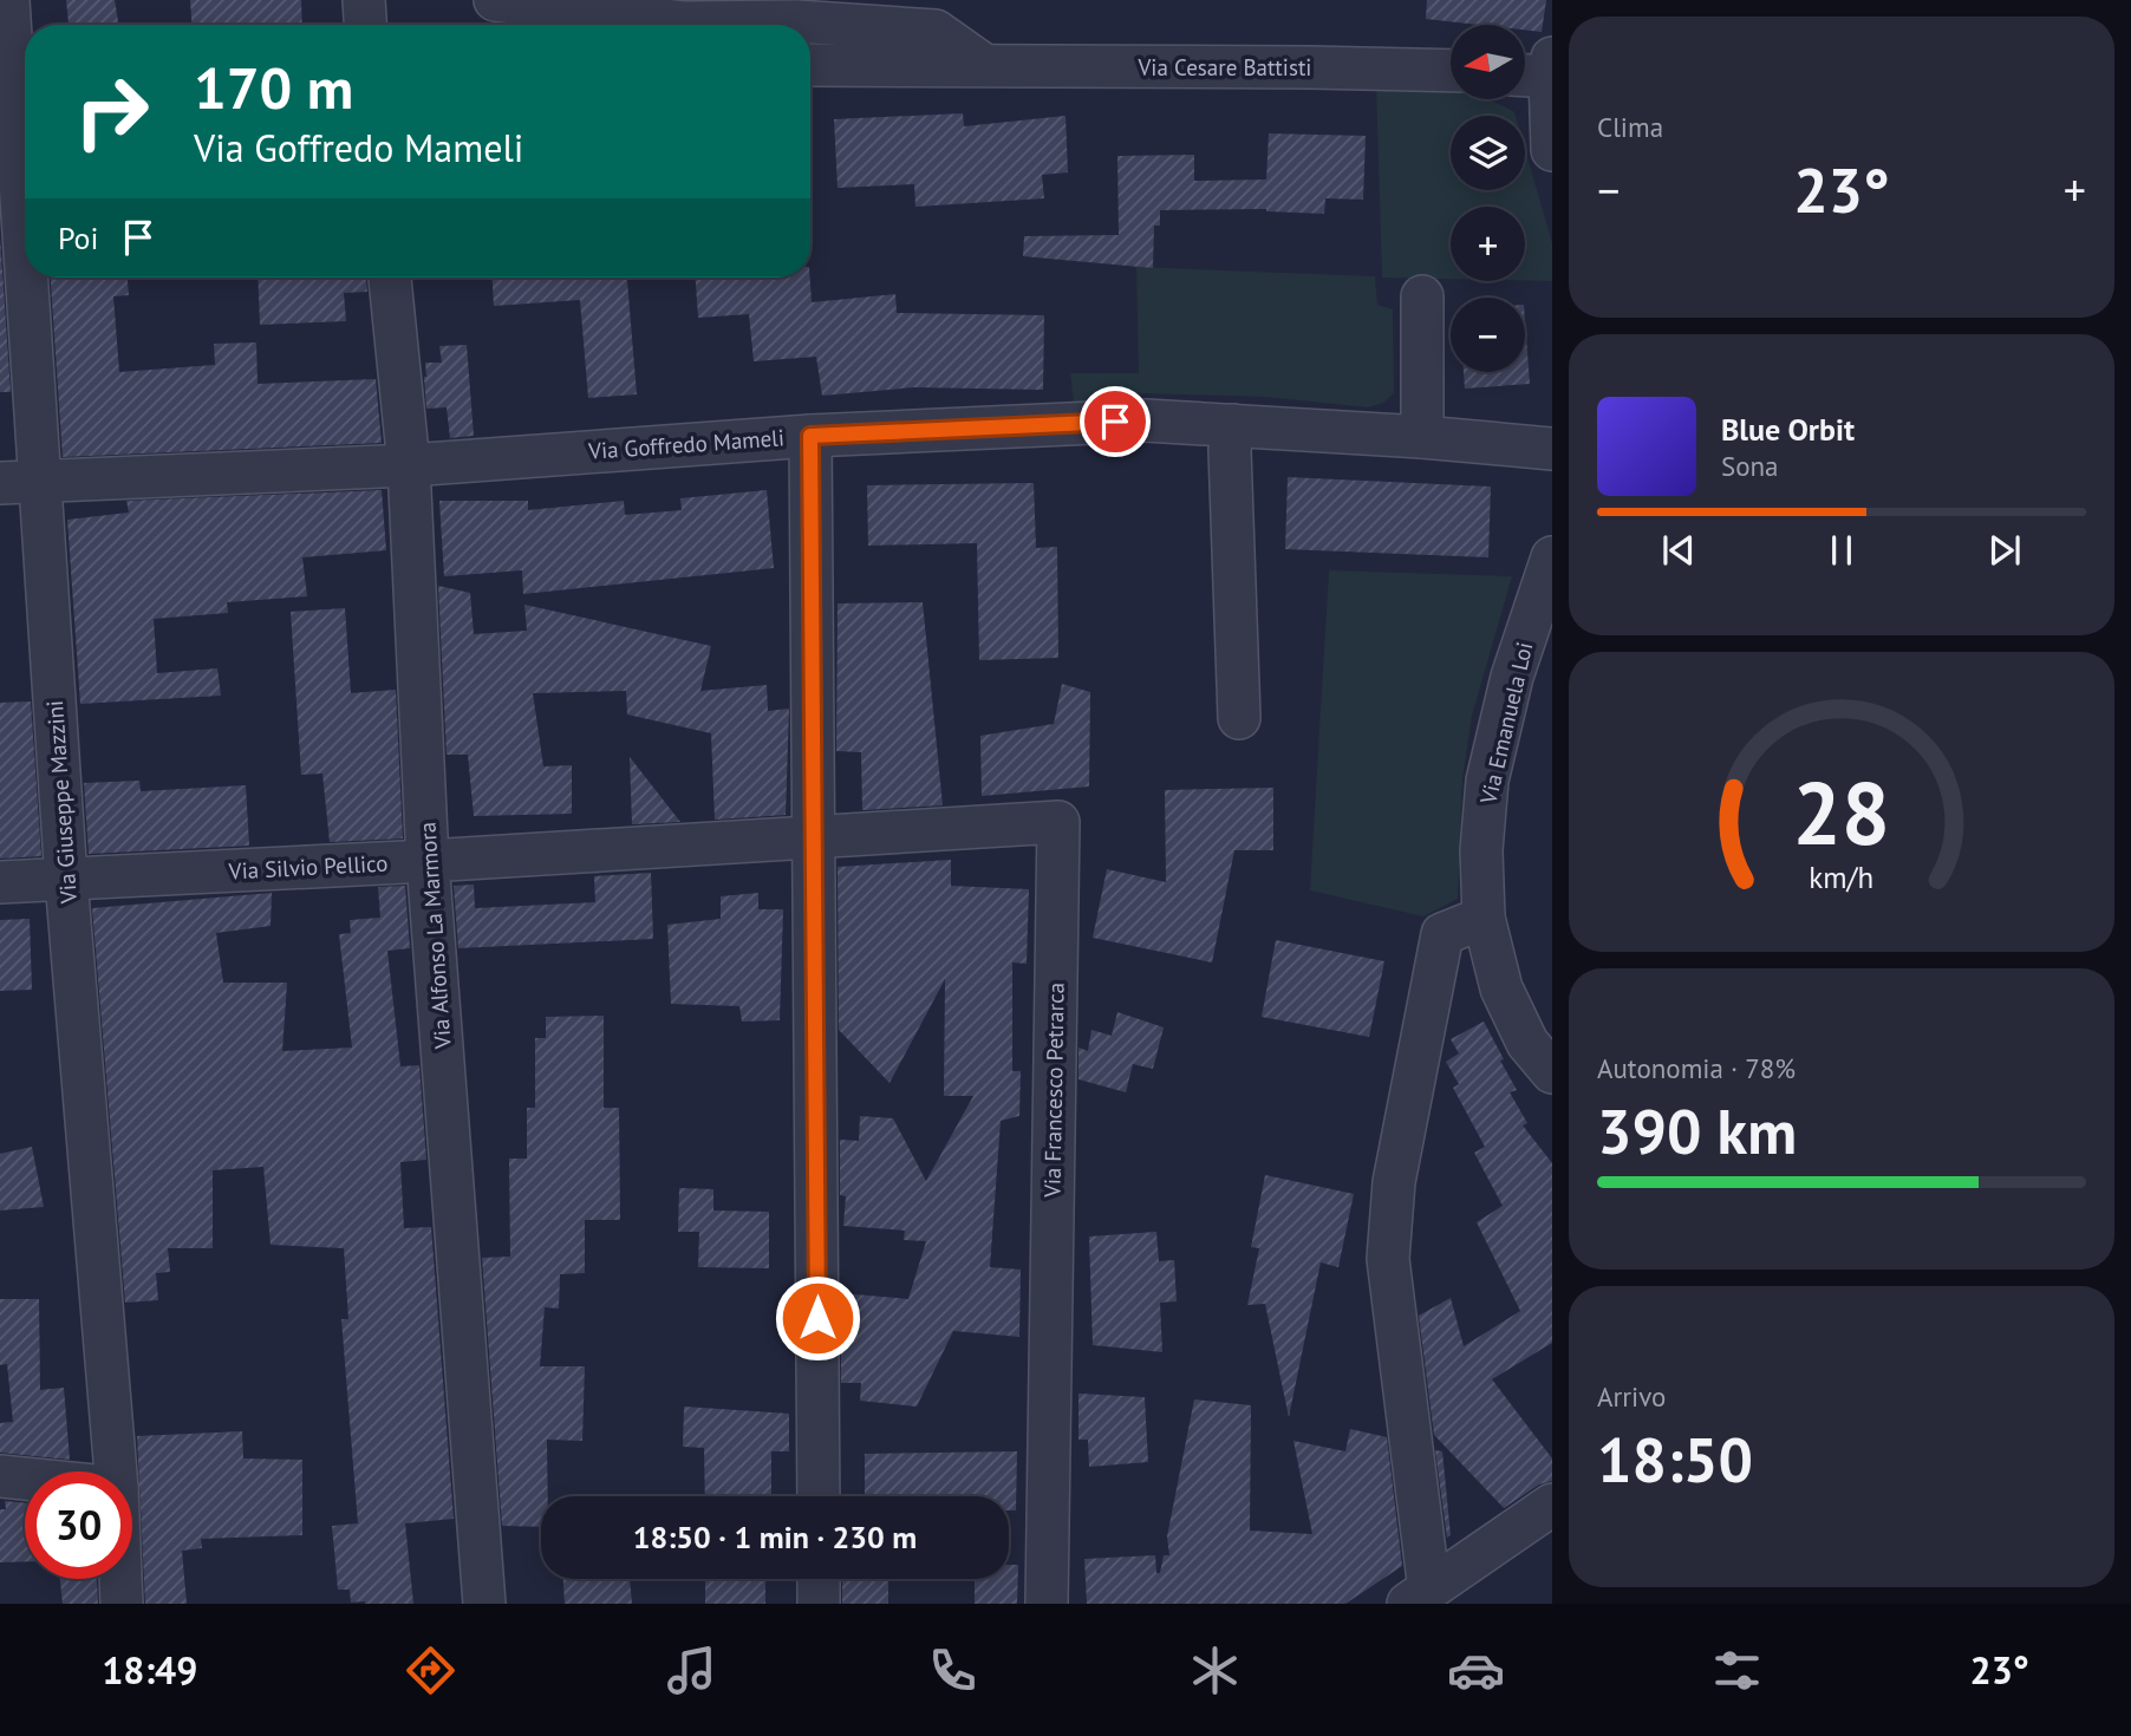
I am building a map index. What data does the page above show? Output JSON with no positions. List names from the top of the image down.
{
  "streets": {
    "street": [
      "Via Cesare Battisti",
      "Via Goffredo Mameli",
      "Via Emanuela Loi",
      "Via Giuseppe Mazzini",
      "Via Silvio Pellico",
      "Via Alfonso La Marmora",
      "Via Francesco Petrarca"
    ]
  },
  "crossings": [
    ["Via Goffredo Mameli", "Via Giuseppe Mazzini"],
    ["Via Goffredo Mameli", "Via Alfonso La Marmora"],
    ["Via Giuseppe Mazzini", "Via Silvio Pellico"],
    ["Via Silvio Pellico", "Via Alfonso La Marmora"],
    ["Via Silvio Pellico", "Via Francesco Petrarca"]
  ],
  "north": "left",
  "page": {
    "tile": [
      "Clima",
      ["Autonomia · 78%", "390 km"],
      ["Arrivo", "18:50"]
    ],
    "map_buttons": ["+", "−"],
    "turn": ["170 m", "Via Goffredo Mameli"],
    "heat": ["−", "23°", "+"],
    "then": "Poi",
    "song": ["Blue Orbit", "Sona"],
    "limit": "30",
    "trip": "18:50 · 1 min · 230 m",
    "tabs": ["18:49", "23°"],
    "gauge": ["28", "km/h"]
  }
}
